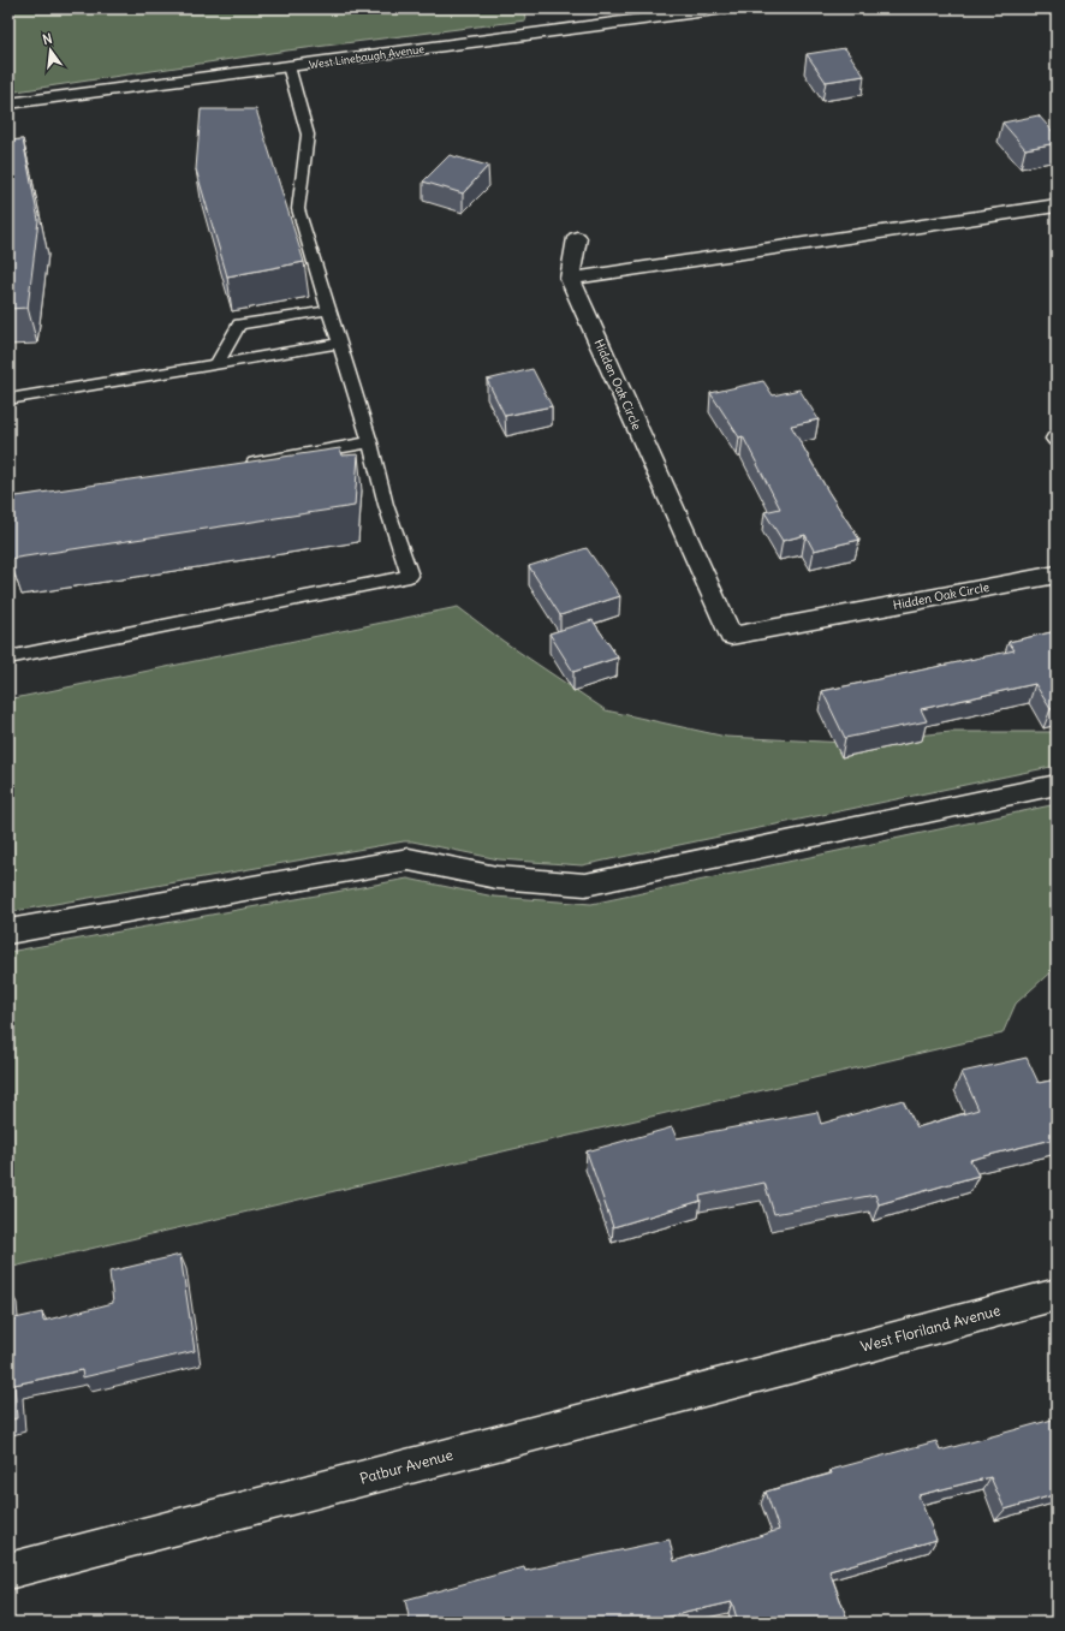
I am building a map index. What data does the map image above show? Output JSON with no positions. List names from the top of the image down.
{
  "streets": {
    "street": [
      "West Linebaugh Avenue",
      "Hidden Oak Circle",
      "West Floriland Avenue",
      "Patbur Avenue"
    ]
  },
  "crossings": [
    ["West Floriland Avenue", "Patbur Avenue"]
  ],
  "north": "top"
}
